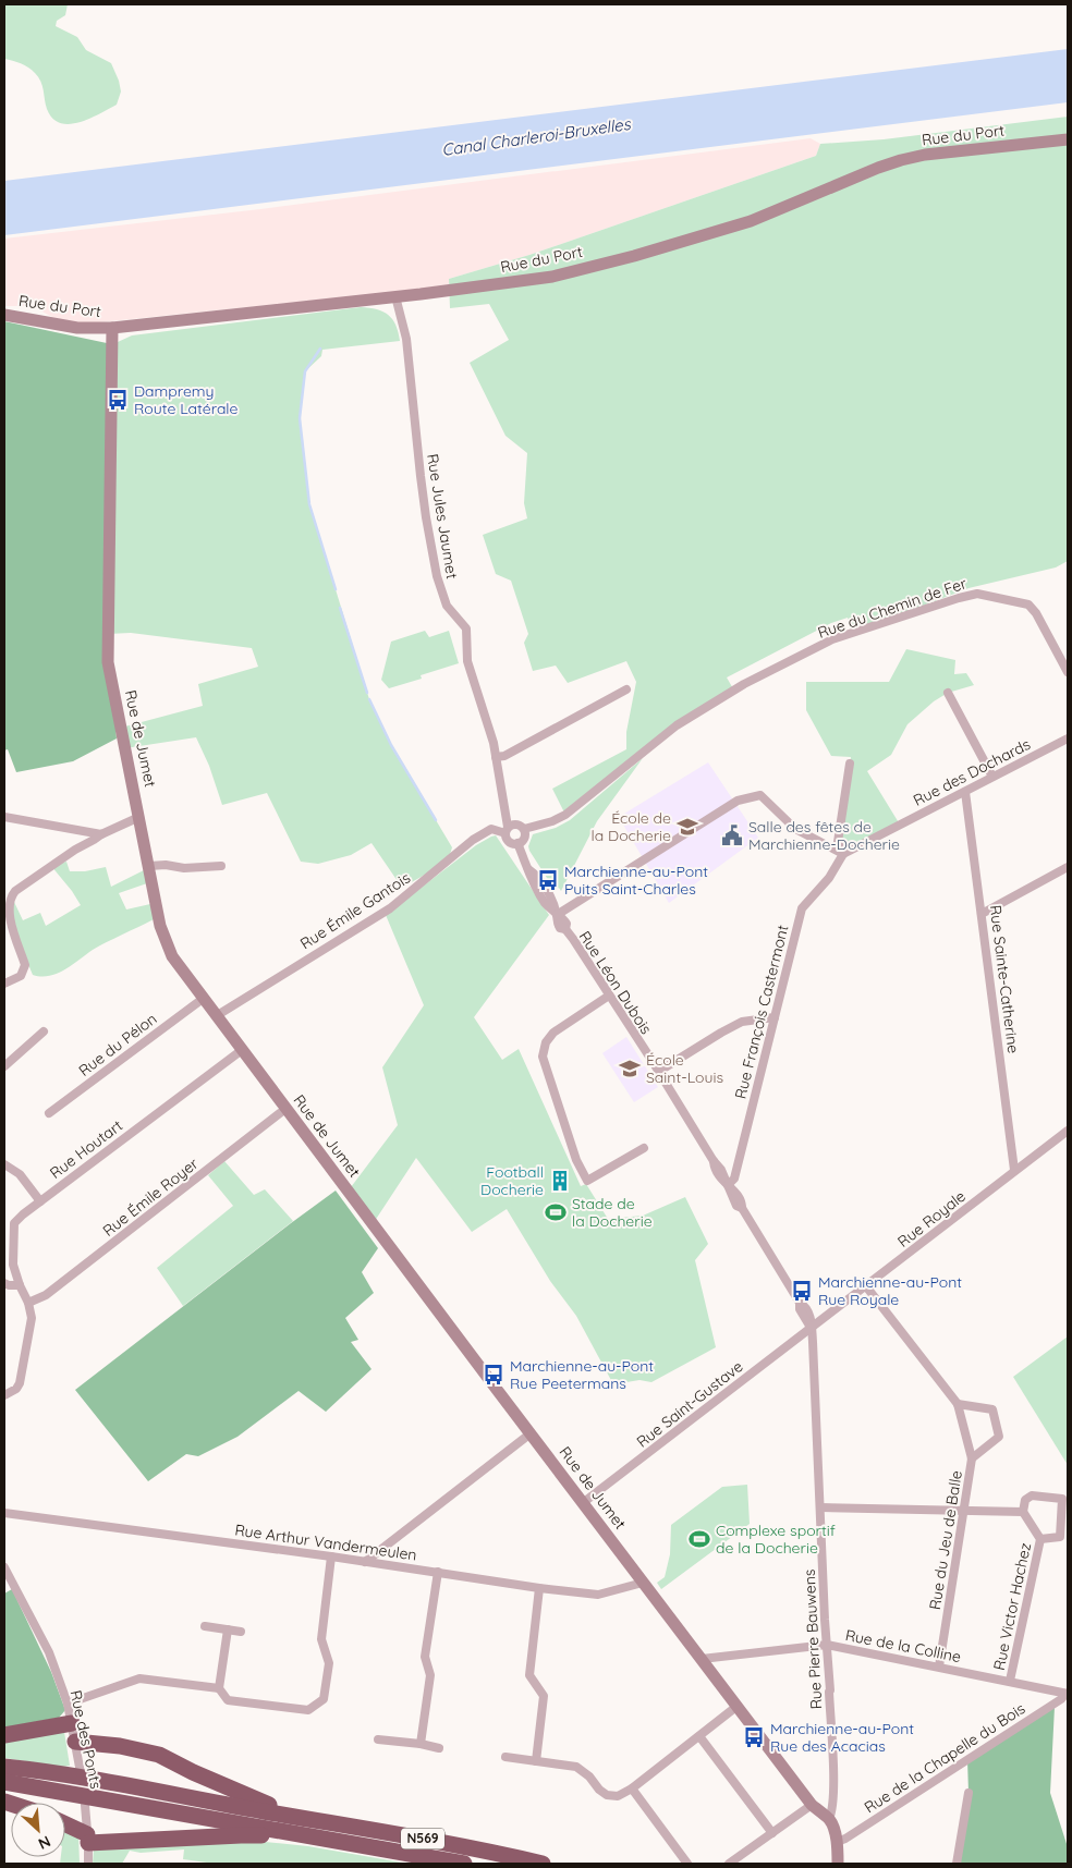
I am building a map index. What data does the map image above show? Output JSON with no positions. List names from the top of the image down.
{
  "streets": {
    "highway": ["N569"],
    "street": [
      "Rue du Port",
      "Rue Jules Jaumet",
      "Rue du Chemin de Fer",
      "Rue de Jumet",
      "Rue des Dochards",
      "Rue Émile Gantois",
      "Rue Sainte-Catherine",
      "Rue Léon Dubois",
      "Rue François Castermont",
      "Rue du Pélon",
      "Rue Houtart",
      "Rue Émile Royer",
      "Rue Royale",
      "Rue Saint-Gustave",
      "Rue du Jeu de Balle",
      "Rue Arthur Vandermeulen",
      "Rue Victor Hachez",
      "Rue Pierre Bauwens",
      "Rue de la Colline",
      "Rue des Ponts",
      "Rue de la Chapelle du Bois"
    ]
  },
  "crossings": [
    ["Rue du Port", "Rue Jules Jaumet"],
    ["Rue du Port", "Rue de Jumet"],
    ["Rue Jules Jaumet", "Rue du Chemin de Fer"],
    ["Rue Jules Jaumet", "Rue Émile Gantois"],
    ["Rue Jules Jaumet", "Rue Léon Dubois"],
    ["Rue du Chemin de Fer", "Rue Émile Gantois"],
    ["Rue du Chemin de Fer", "Rue Léon Dubois"],
    ["Rue de Jumet", "Rue Émile Gantois"],
    ["Rue de Jumet", "Rue du Pélon"],
    ["Rue de Jumet", "Rue Houtart"],
    ["Rue de Jumet", "Rue Émile Royer"],
    ["Rue de Jumet", "Rue Saint-Gustave"],
    ["Rue de Jumet", "Rue Arthur Vandermeulen"],
    ["Rue de Jumet", "Rue Pierre Bauwens"],
    ["Rue de Jumet", "Rue de la Colline"],
    ["Rue des Dochards", "Rue Sainte-Catherine"],
    ["Rue des Dochards", "Rue François Castermont"],
    ["Rue Émile Gantois", "Rue Léon Dubois"],
    ["Rue Sainte-Catherine", "Rue Royale"],
    ["Rue Léon Dubois", "Rue François Castermont"],
    ["Rue Léon Dubois", "Rue Royale"],
    ["Rue Léon Dubois", "Rue Saint-Gustave"],
    ["Rue Léon Dubois", "Rue Pierre Bauwens"],
    ["Rue Houtart", "Rue Émile Royer"],
    ["Rue Royale", "Rue Saint-Gustave"],
    ["Rue Royale", "Rue du Jeu de Balle"],
    ["Rue Royale", "Rue Pierre Bauwens"],
    ["Rue Saint-Gustave", "Rue Pierre Bauwens"],
    ["Rue du Jeu de Balle", "Rue de la Colline"],
    ["Rue Victor Hachez", "Rue de la Colline"],
    ["Rue Pierre Bauwens", "Rue de la Colline"],
    ["Rue de la Colline", "Rue de la Chapelle du Bois"]
  ],
  "water": ["Canal Charleroi-Bruxelles"],
  "places": {
    "bus stop": [
      "Dampremy Route Latérale",
      "Marchienne-au-Pont Puits Saint-Charles",
      "Marchienne-au-Pont Rue Royale",
      "Marchienne-au-Pont Rue Peetermans",
      "Marchienne-au-Pont Rue des Acacias"
    ],
    "school or university": ["École de la Docherie", "École Saint-Louis"],
    "public building": ["Salle des fêtes de Marchienne-Docherie"],
    "building": ["Football Docherie"],
    "sports": ["Stade de la Docherie", "Complexe sportif de la Docherie"]
  },
  "north": "bottom right"
}
